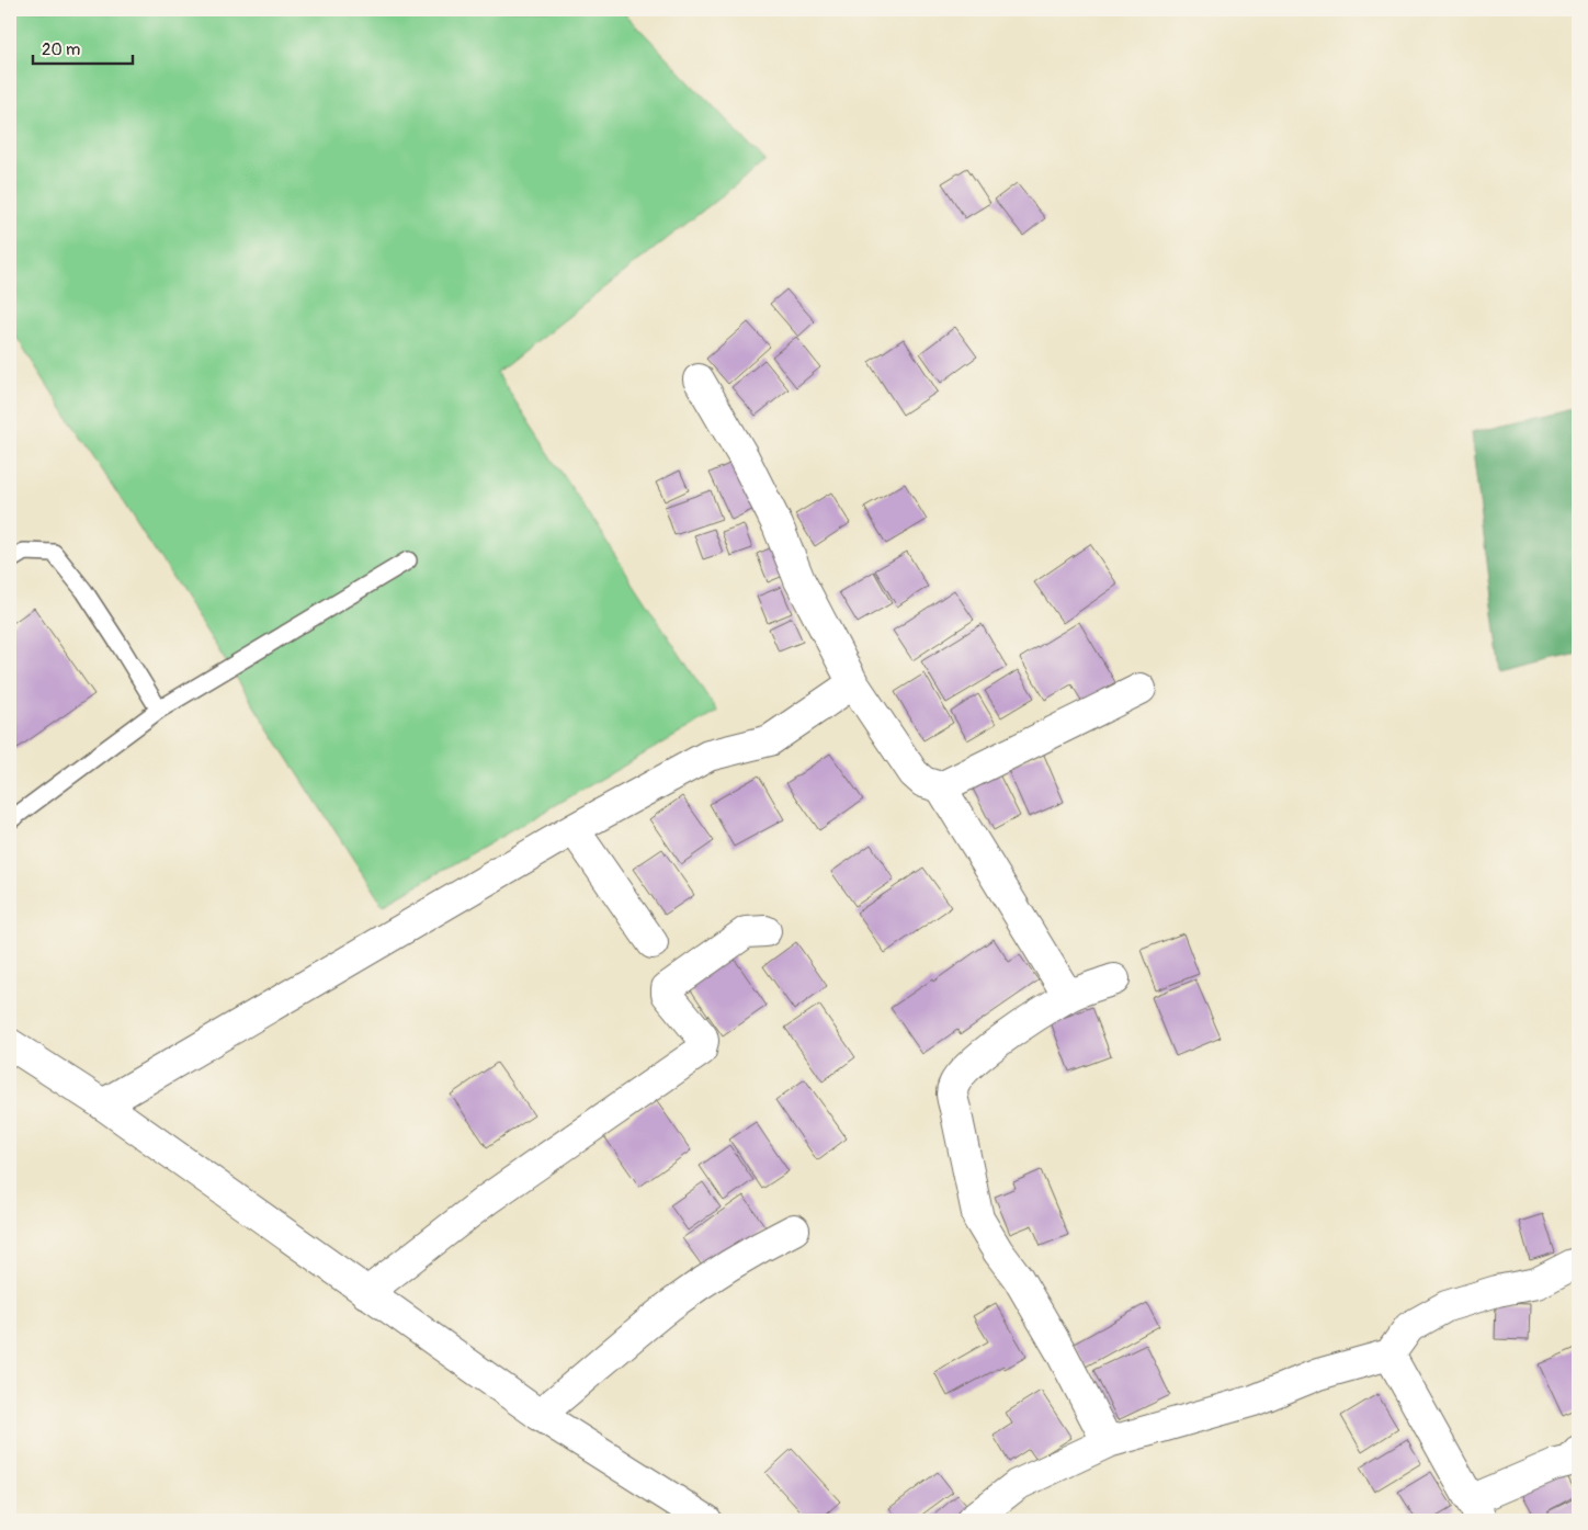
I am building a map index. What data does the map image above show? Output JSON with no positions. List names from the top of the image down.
{
  "scale_bar": "20 m"
}
